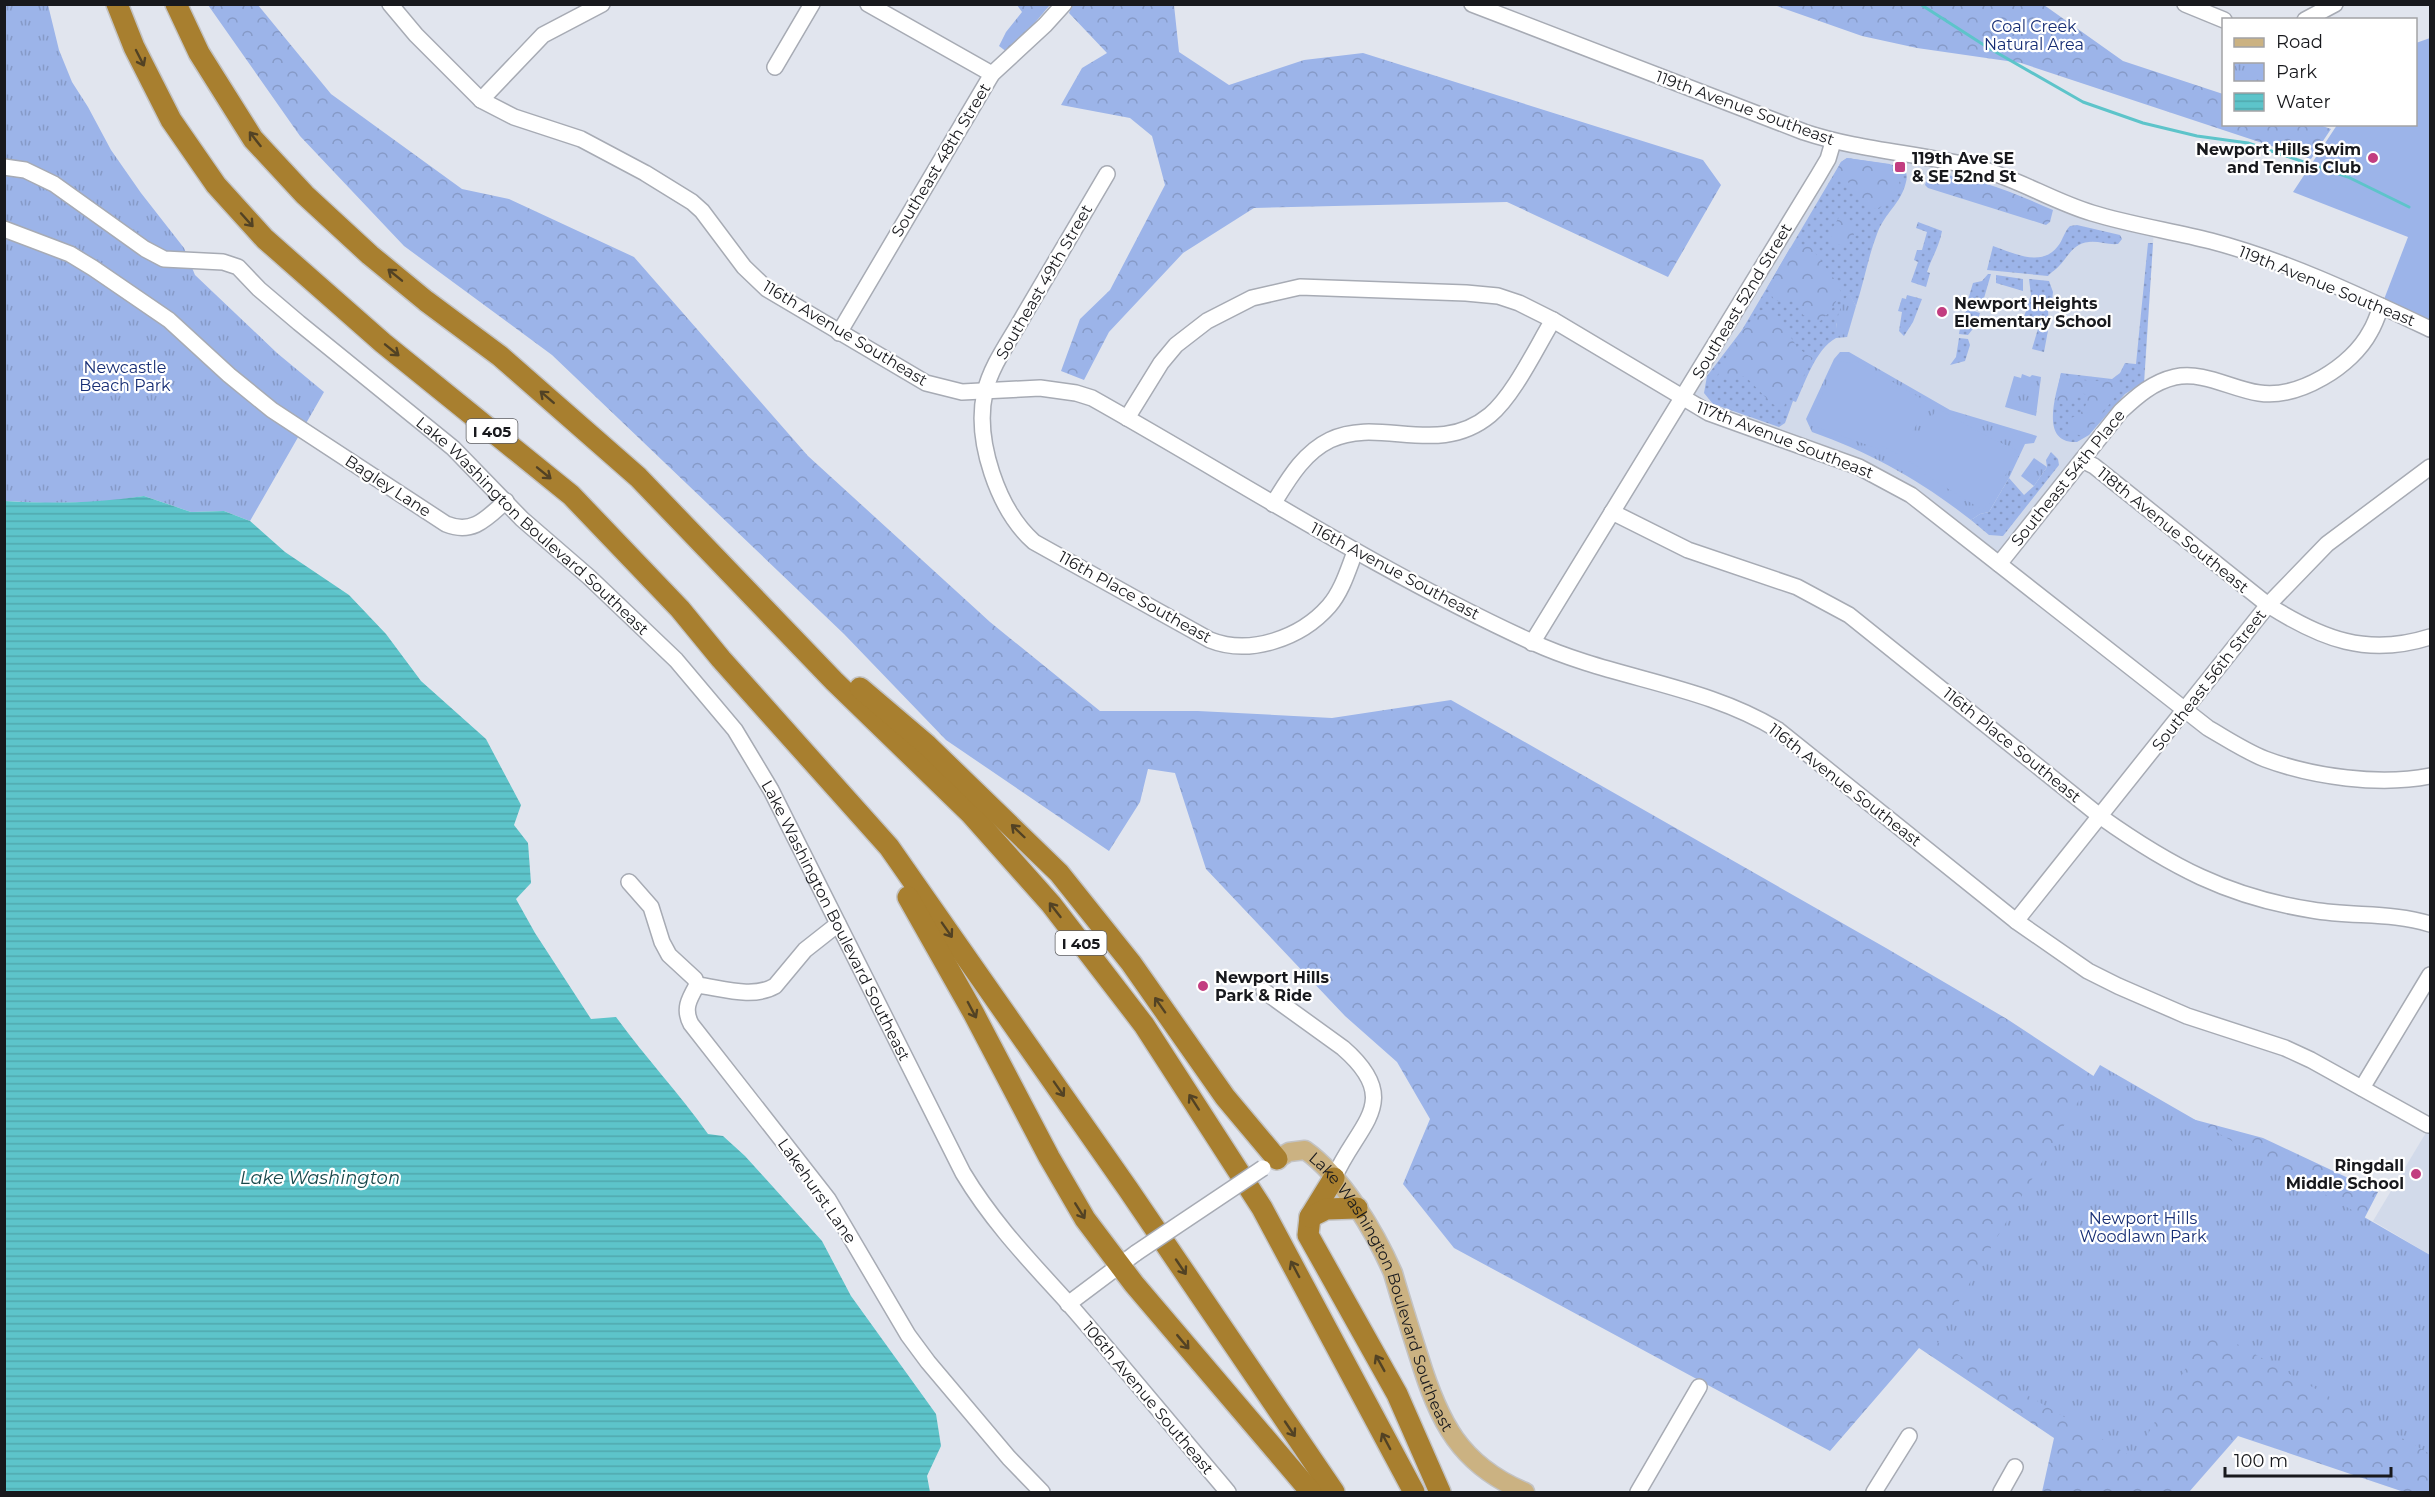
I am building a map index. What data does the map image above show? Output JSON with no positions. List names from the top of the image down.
{
  "streets": {
    "highway": ["I 405"],
    "main road": ["Lake Washington Boulevard Southeast"],
    "street": [
      "119th Avenue Southeast",
      "Southeast 48th Street",
      "Southeast 49th Street",
      "Southeast 52nd Street",
      "116th Avenue Southeast",
      "117th Avenue Southeast",
      "Southeast 54th Place",
      "Bagley Lane",
      "118th Avenue Southeast",
      "116th Place Southeast",
      "Southeast 56th Street",
      "Lakehurst Lane",
      "106th Avenue Southeast"
    ]
  },
  "crossings": [
    ["119th Avenue Southeast", "Southeast 52nd Street"],
    ["119th Avenue Southeast", "Southeast 54th Place"],
    ["Southeast 48th Street", "116th Avenue Southeast"],
    ["Southeast 49th Street", "116th Avenue Southeast"],
    ["Southeast 49th Street", "116th Place Southeast"],
    ["Southeast 52nd Street", "116th Avenue Southeast"],
    ["Southeast 52nd Street", "117th Avenue Southeast"],
    ["Southeast 52nd Street", "116th Place Southeast"],
    ["116th Avenue Southeast", "117th Avenue Southeast"],
    ["116th Avenue Southeast", "116th Place Southeast"],
    ["116th Avenue Southeast", "Southeast 56th Street"],
    ["117th Avenue Southeast", "Southeast 54th Place"],
    ["117th Avenue Southeast", "Southeast 56th Street"],
    ["Southeast 54th Place", "118th Avenue Southeast"],
    ["Bagley Lane", "Lake Washington Boulevard Southeast"],
    ["Lake Washington Boulevard Southeast", "106th Avenue Southeast"],
    ["118th Avenue Southeast", "Southeast 56th Street"],
    ["116th Place Southeast", "Southeast 56th Street"]
  ],
  "water": ["Lake Washington"],
  "parks": ["Coal Creek Natural Area", "Newcastle Beach Park", "Newport Hills Woodlawn Park"],
  "places": {
    "other": [
      "Newport Hills Swim and Tennis Club",
      "Newport Heights Elementary School",
      "Newport Hills Park & Ride",
      "Ringdall Middle School"
    ],
    "transit": ["119th Ave SE & SE 52nd St"]
  },
  "legend": ["Road", "Park", "Water"],
  "scale_bar": "100 m"
}
